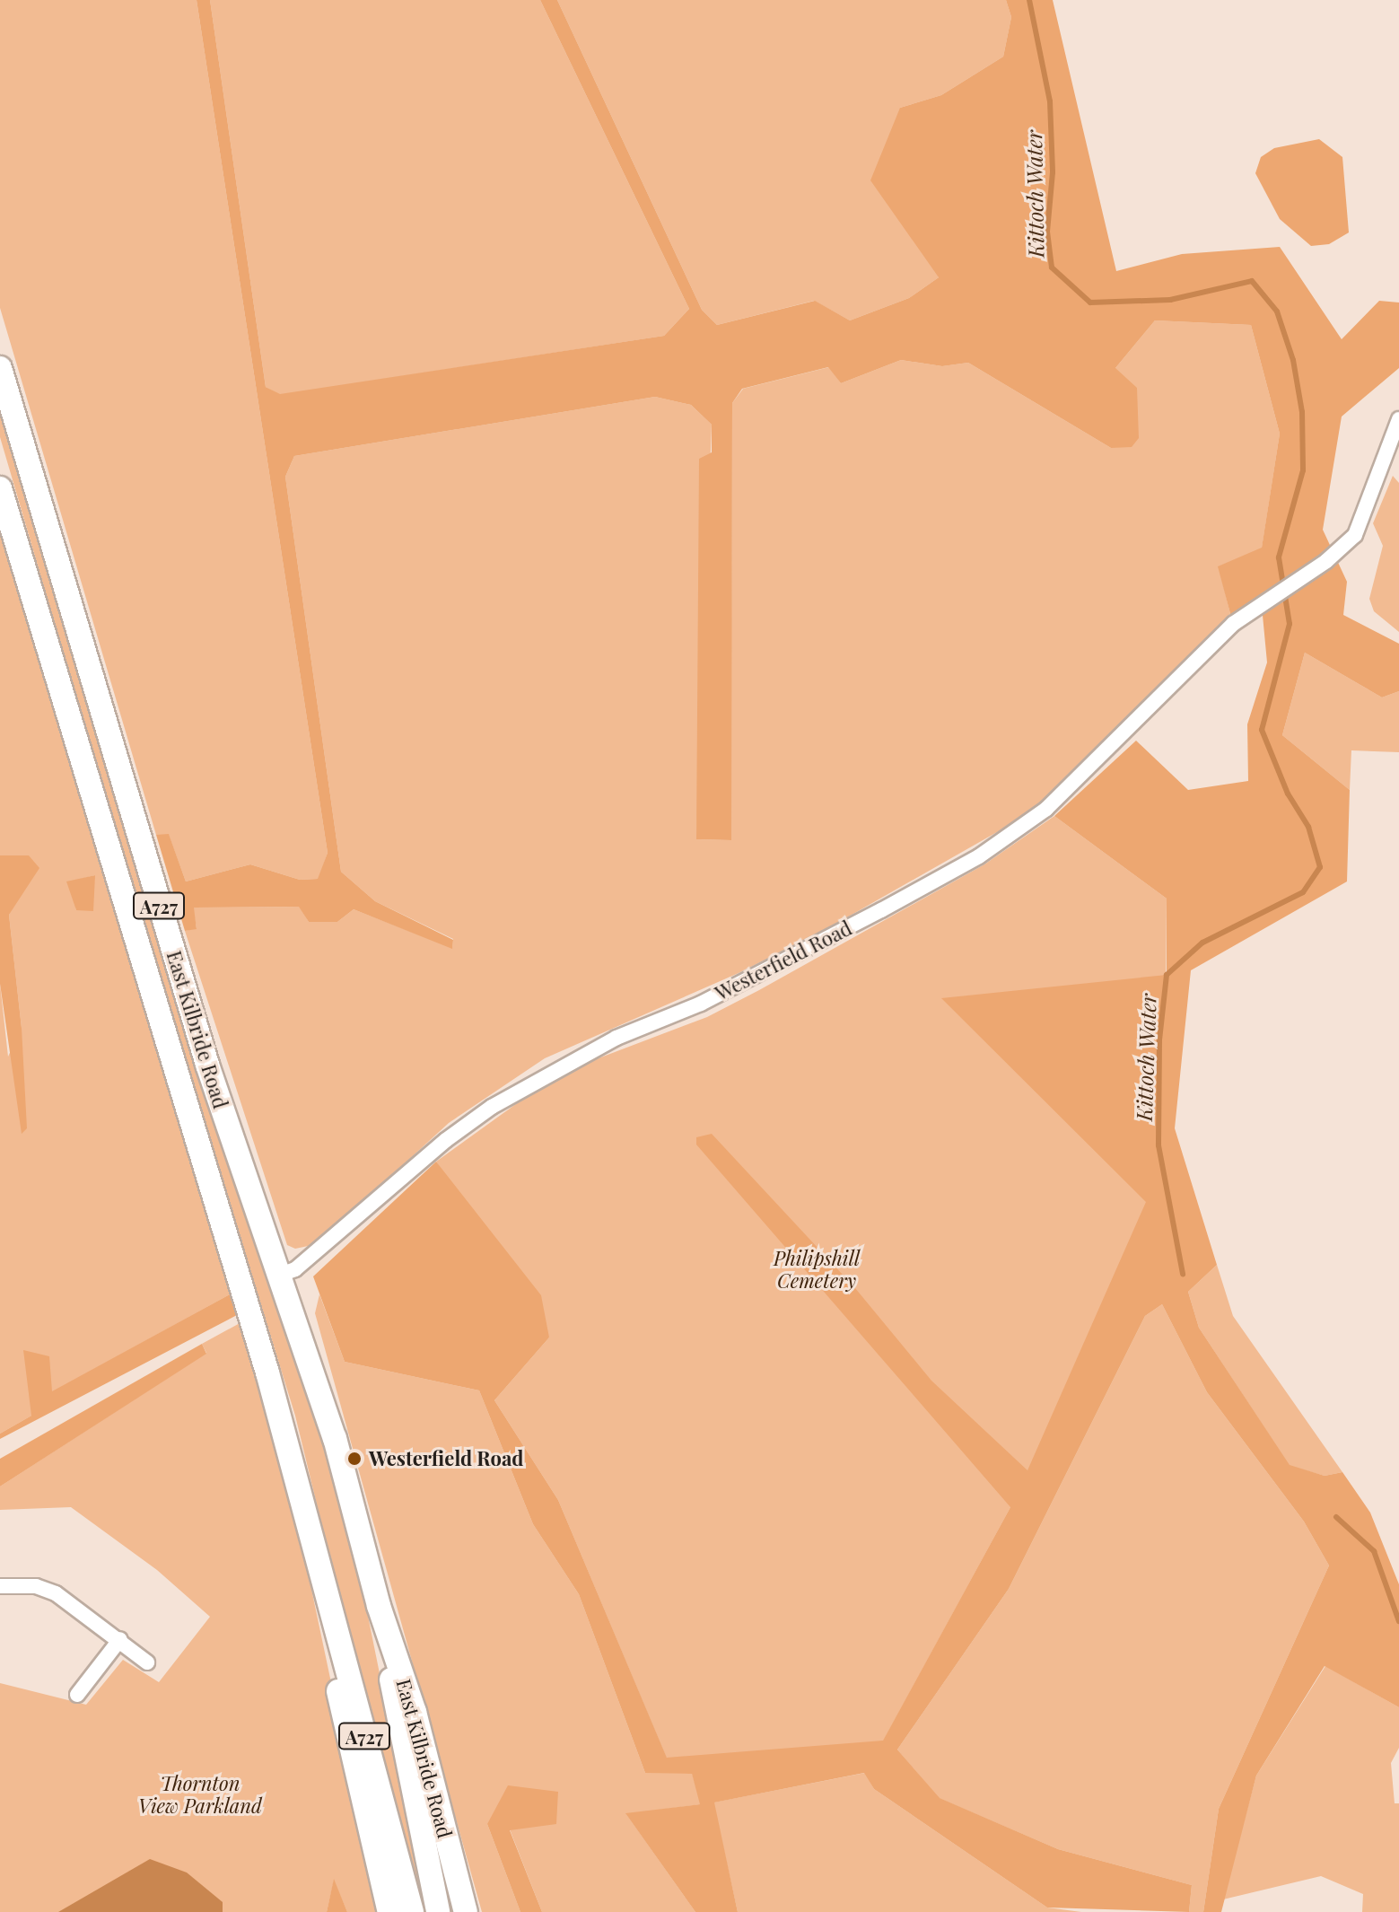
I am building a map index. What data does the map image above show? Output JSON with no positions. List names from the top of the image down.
{
  "streets": {
    "main road": ["A727", "East Kilbride Road"],
    "street": ["Westerfield Road"]
  },
  "crossings": [
    ["Westerfield Road", "East Kilbride Road"]
  ],
  "water": ["Kittoch Water"],
  "parks": ["Philipshill Cemetery", "Thornton View Parkland"],
  "places": ["Westerfield Road"]
}
